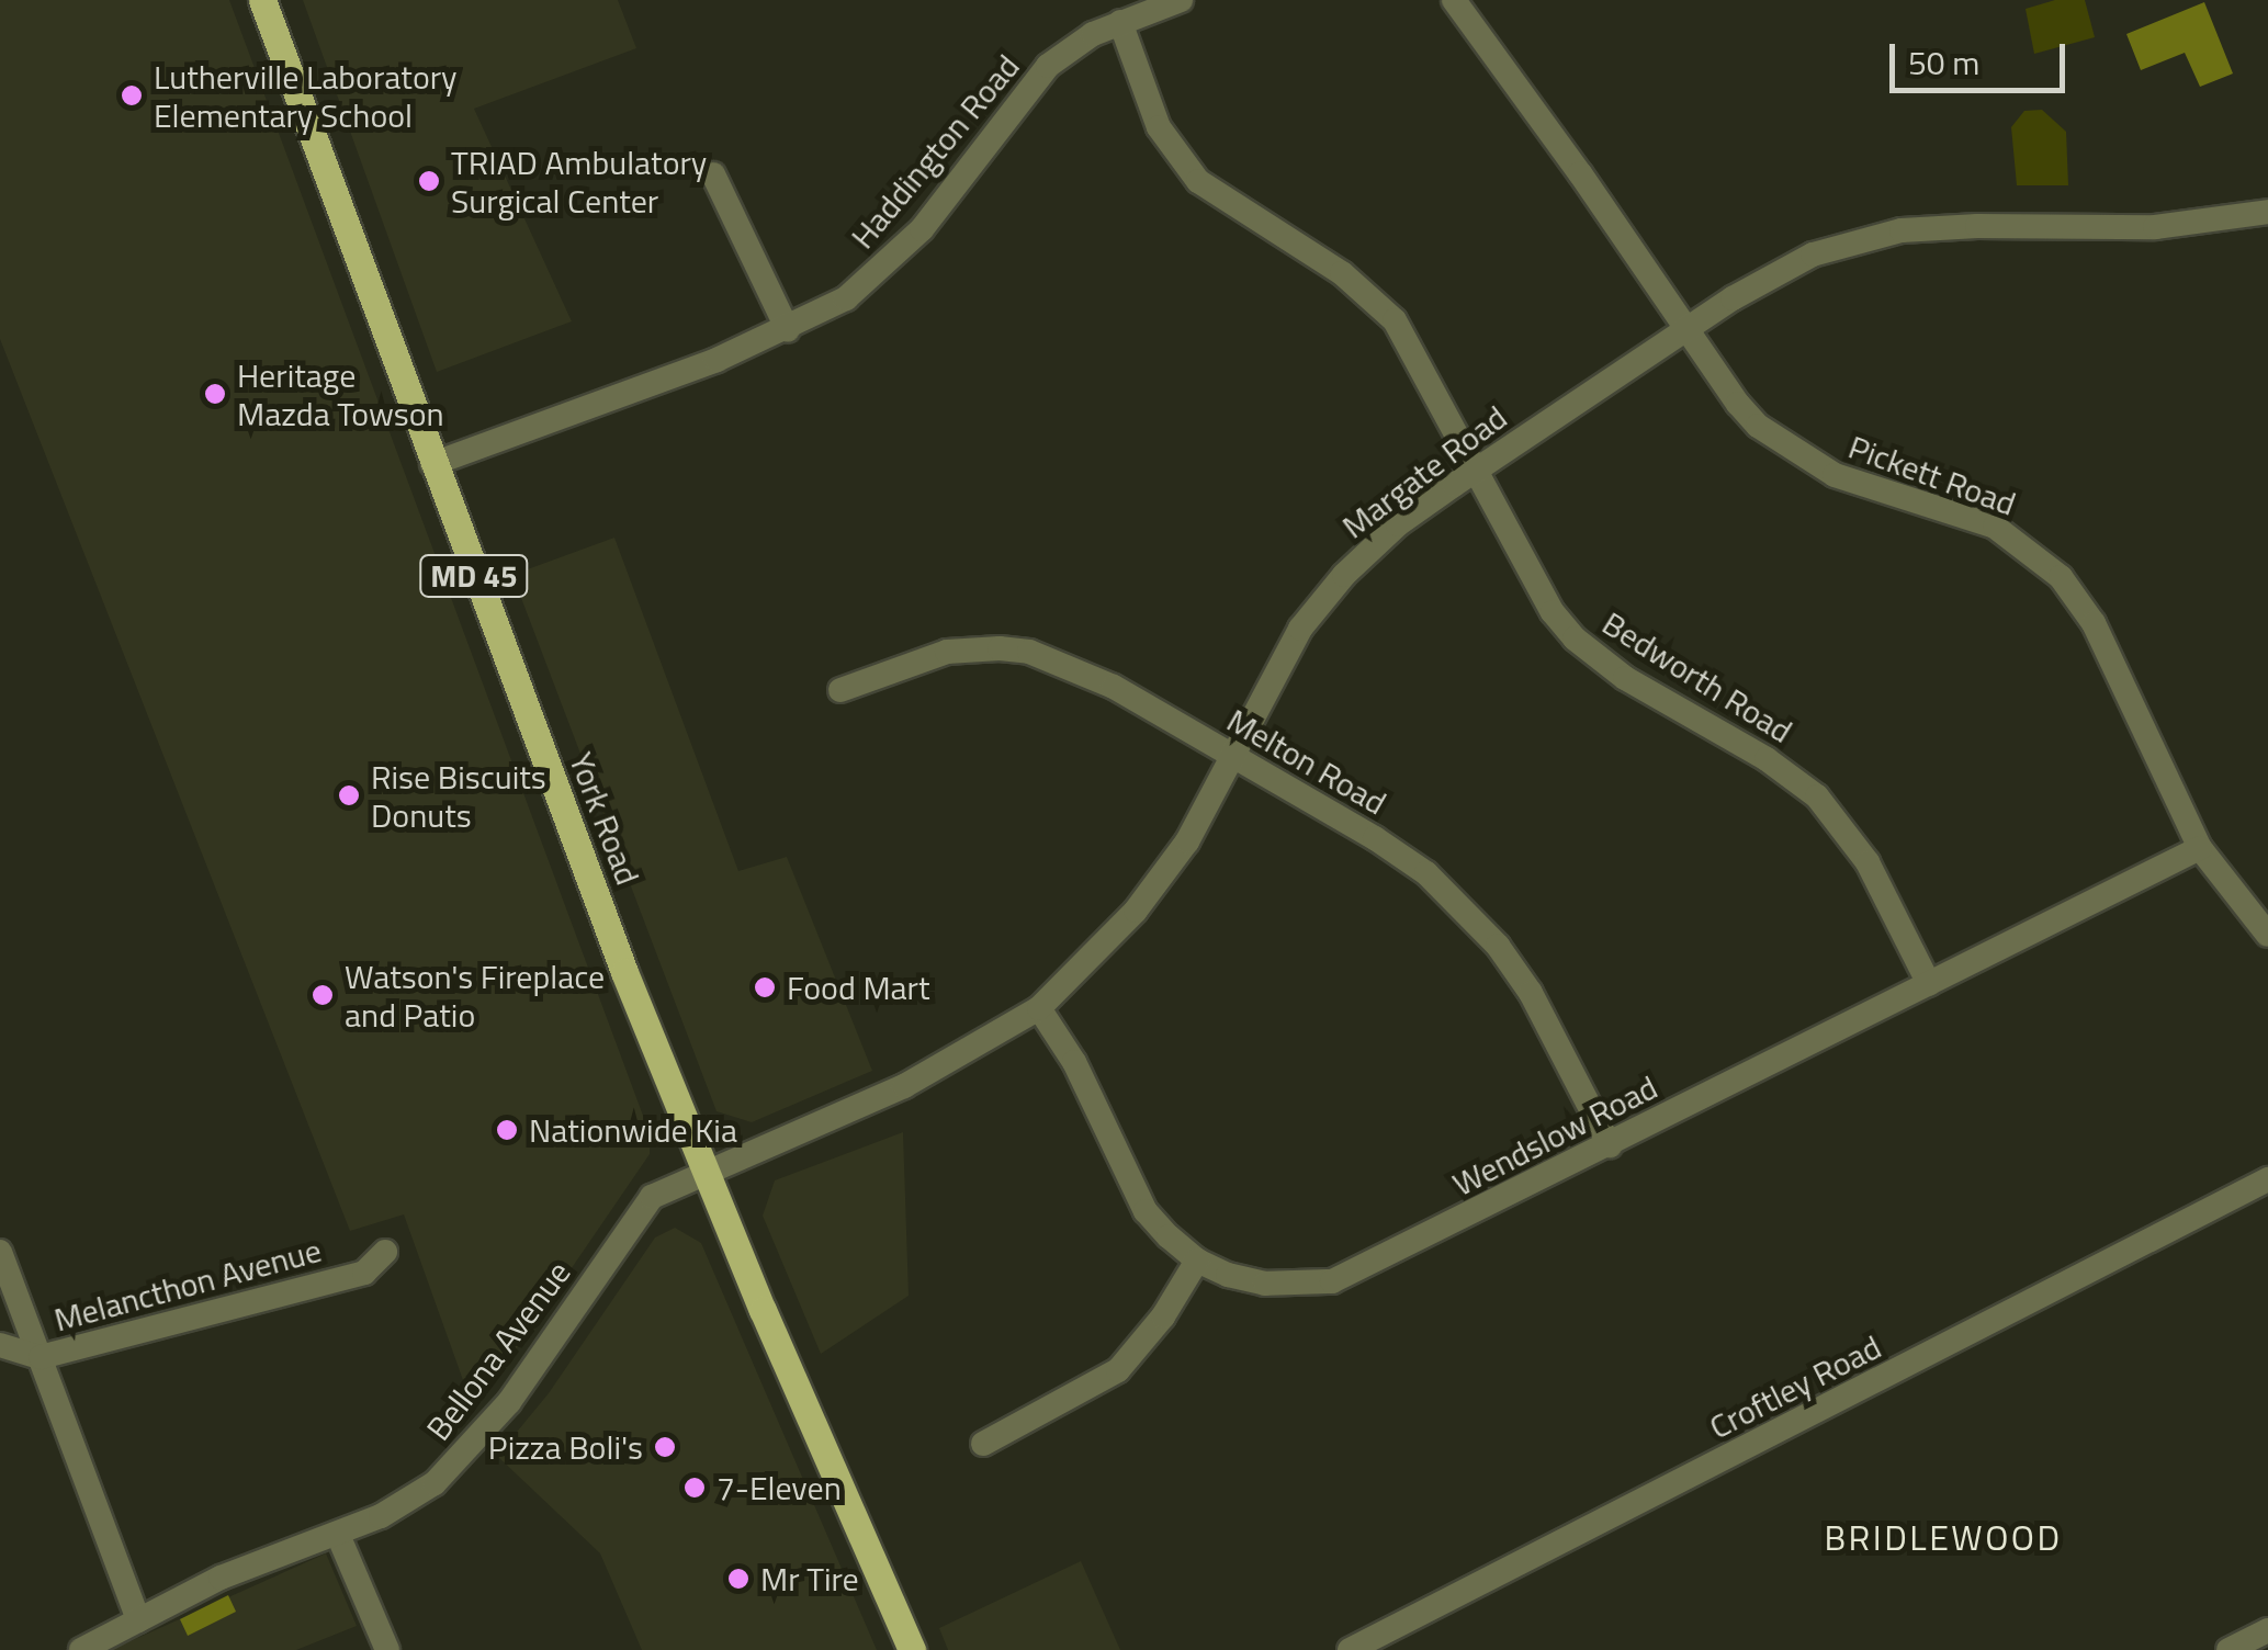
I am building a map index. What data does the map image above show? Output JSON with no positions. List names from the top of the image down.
{
  "streets": {
    "main road": ["MD 45", "York Road"],
    "street": [
      "Haddington Road",
      "Margate Road",
      "Pickett Road",
      "Bedworth Road",
      "Melton Road",
      "Wendslow Road",
      "Melancthon Avenue",
      "Bellona Avenue",
      "Croftley Road"
    ]
  },
  "crossings": [
    ["Haddington Road", "Bedworth Road"],
    ["Haddington Road", "York Road"],
    ["Margate Road", "Pickett Road"],
    ["Margate Road", "Bedworth Road"],
    ["Margate Road", "Melton Road"],
    ["Margate Road", "York Road"],
    ["Margate Road", "Wendslow Road"],
    ["Margate Road", "Bellona Avenue"],
    ["Pickett Road", "Wendslow Road"],
    ["Bedworth Road", "Wendslow Road"],
    ["Melton Road", "Wendslow Road"],
    ["York Road", "Bellona Avenue"]
  ],
  "districts": ["BRIDLEWOOD"],
  "places": [
    "Lutherville Laboratory Elementary School",
    "TRIAD Ambulatory Surgical Center",
    "Heritage Mazda Towson",
    "Rise Biscuits Donuts",
    "Food Mart",
    "Watson's Fireplace and Patio",
    "Nationwide Kia",
    "Pizza Boli's",
    "7-Eleven",
    "Mr Tire"
  ],
  "scale_bar": "50 m"
}
